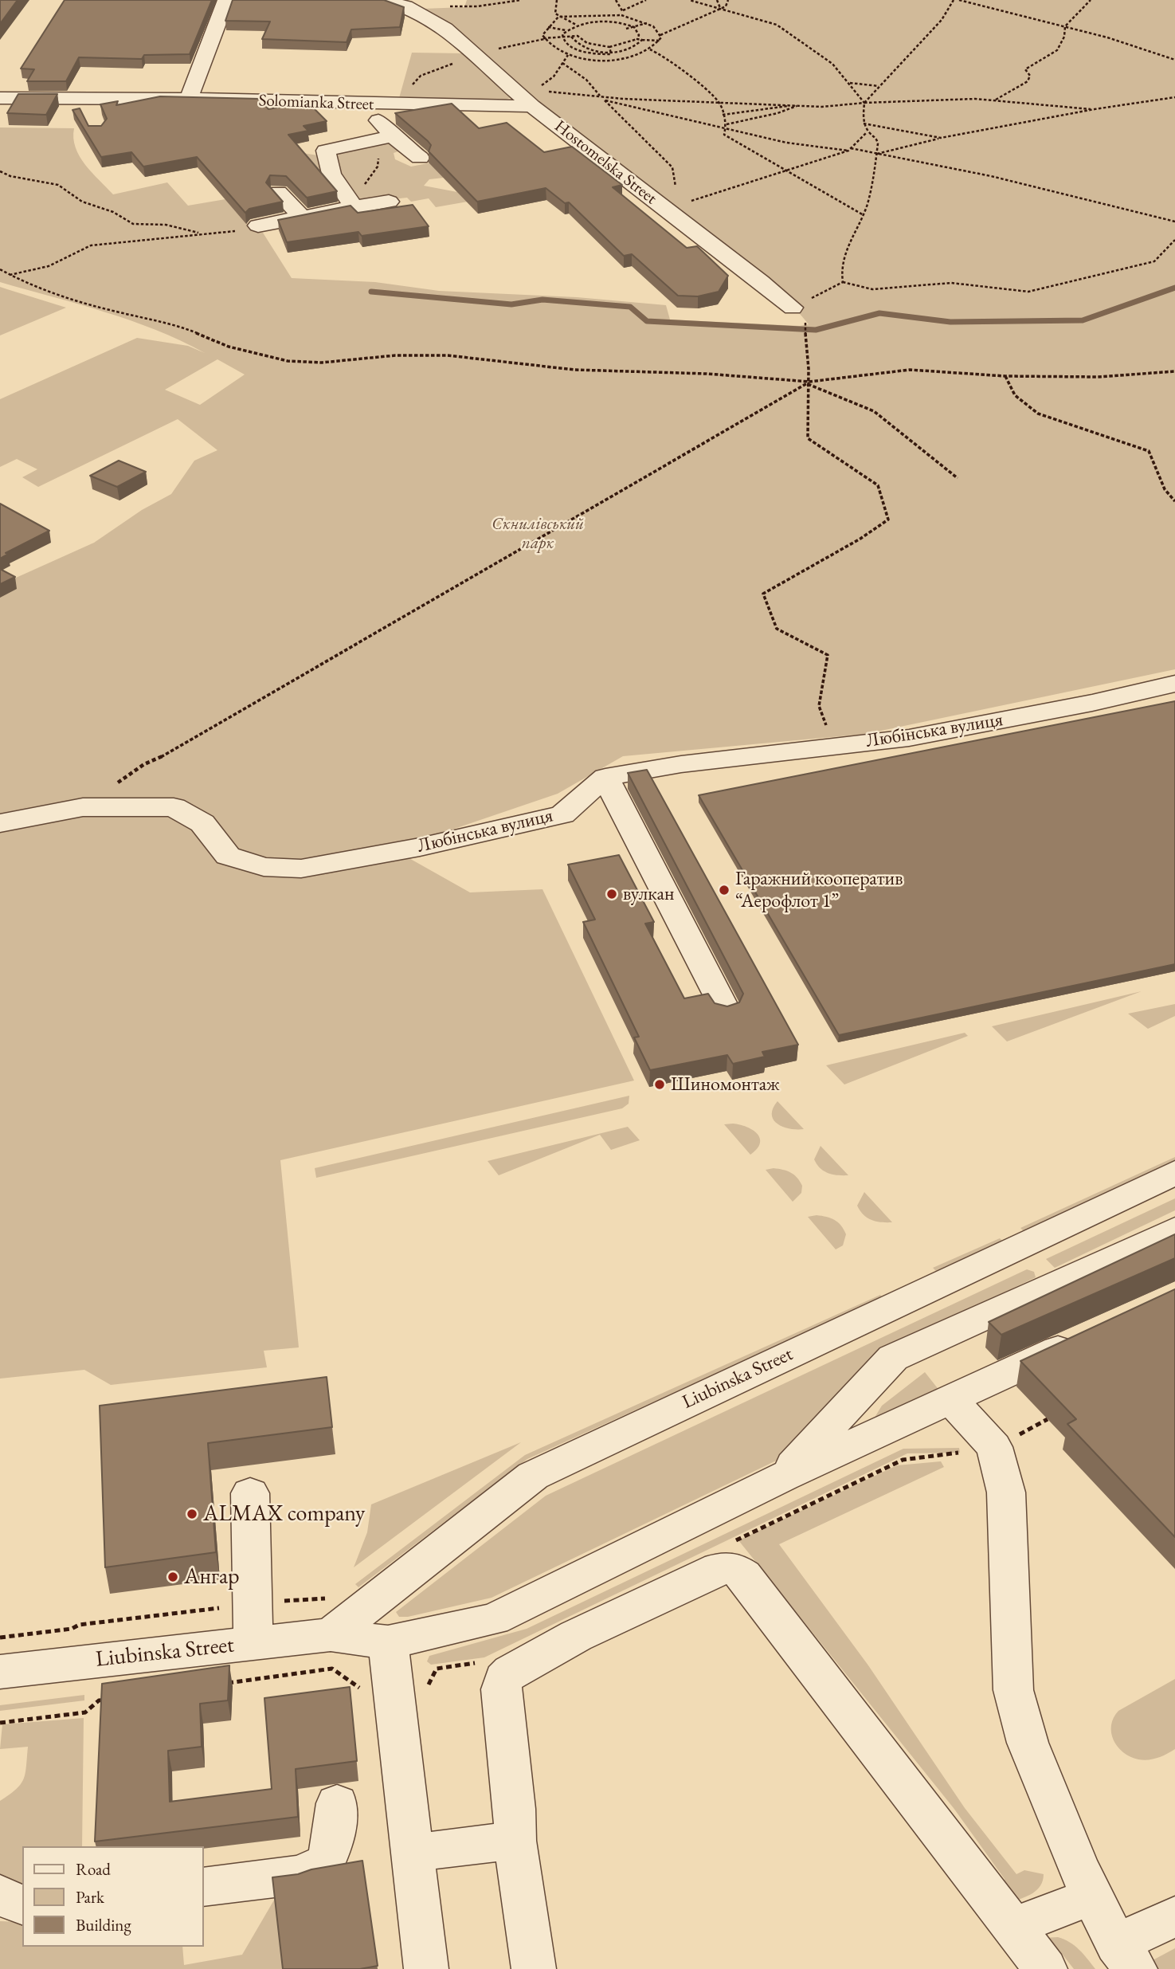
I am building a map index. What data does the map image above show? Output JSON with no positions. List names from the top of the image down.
{
  "streets": {
    "street": [
      "Solomianka Street",
      "Hostomelska Street",
      "Любінська вулиця",
      "Liubinska Street"
    ]
  },
  "crossings": [
    ["Solomianka Street", "Hostomelska Street"]
  ],
  "parks": ["Скнилівський парк"],
  "places": [
    "Гаражний кооператив “Аерофлот 1”",
    "вулкан",
    "Шиномонтаж",
    "ALMAX company",
    "Ангар"
  ],
  "legend": ["Road", "Park", "Building"]
}
